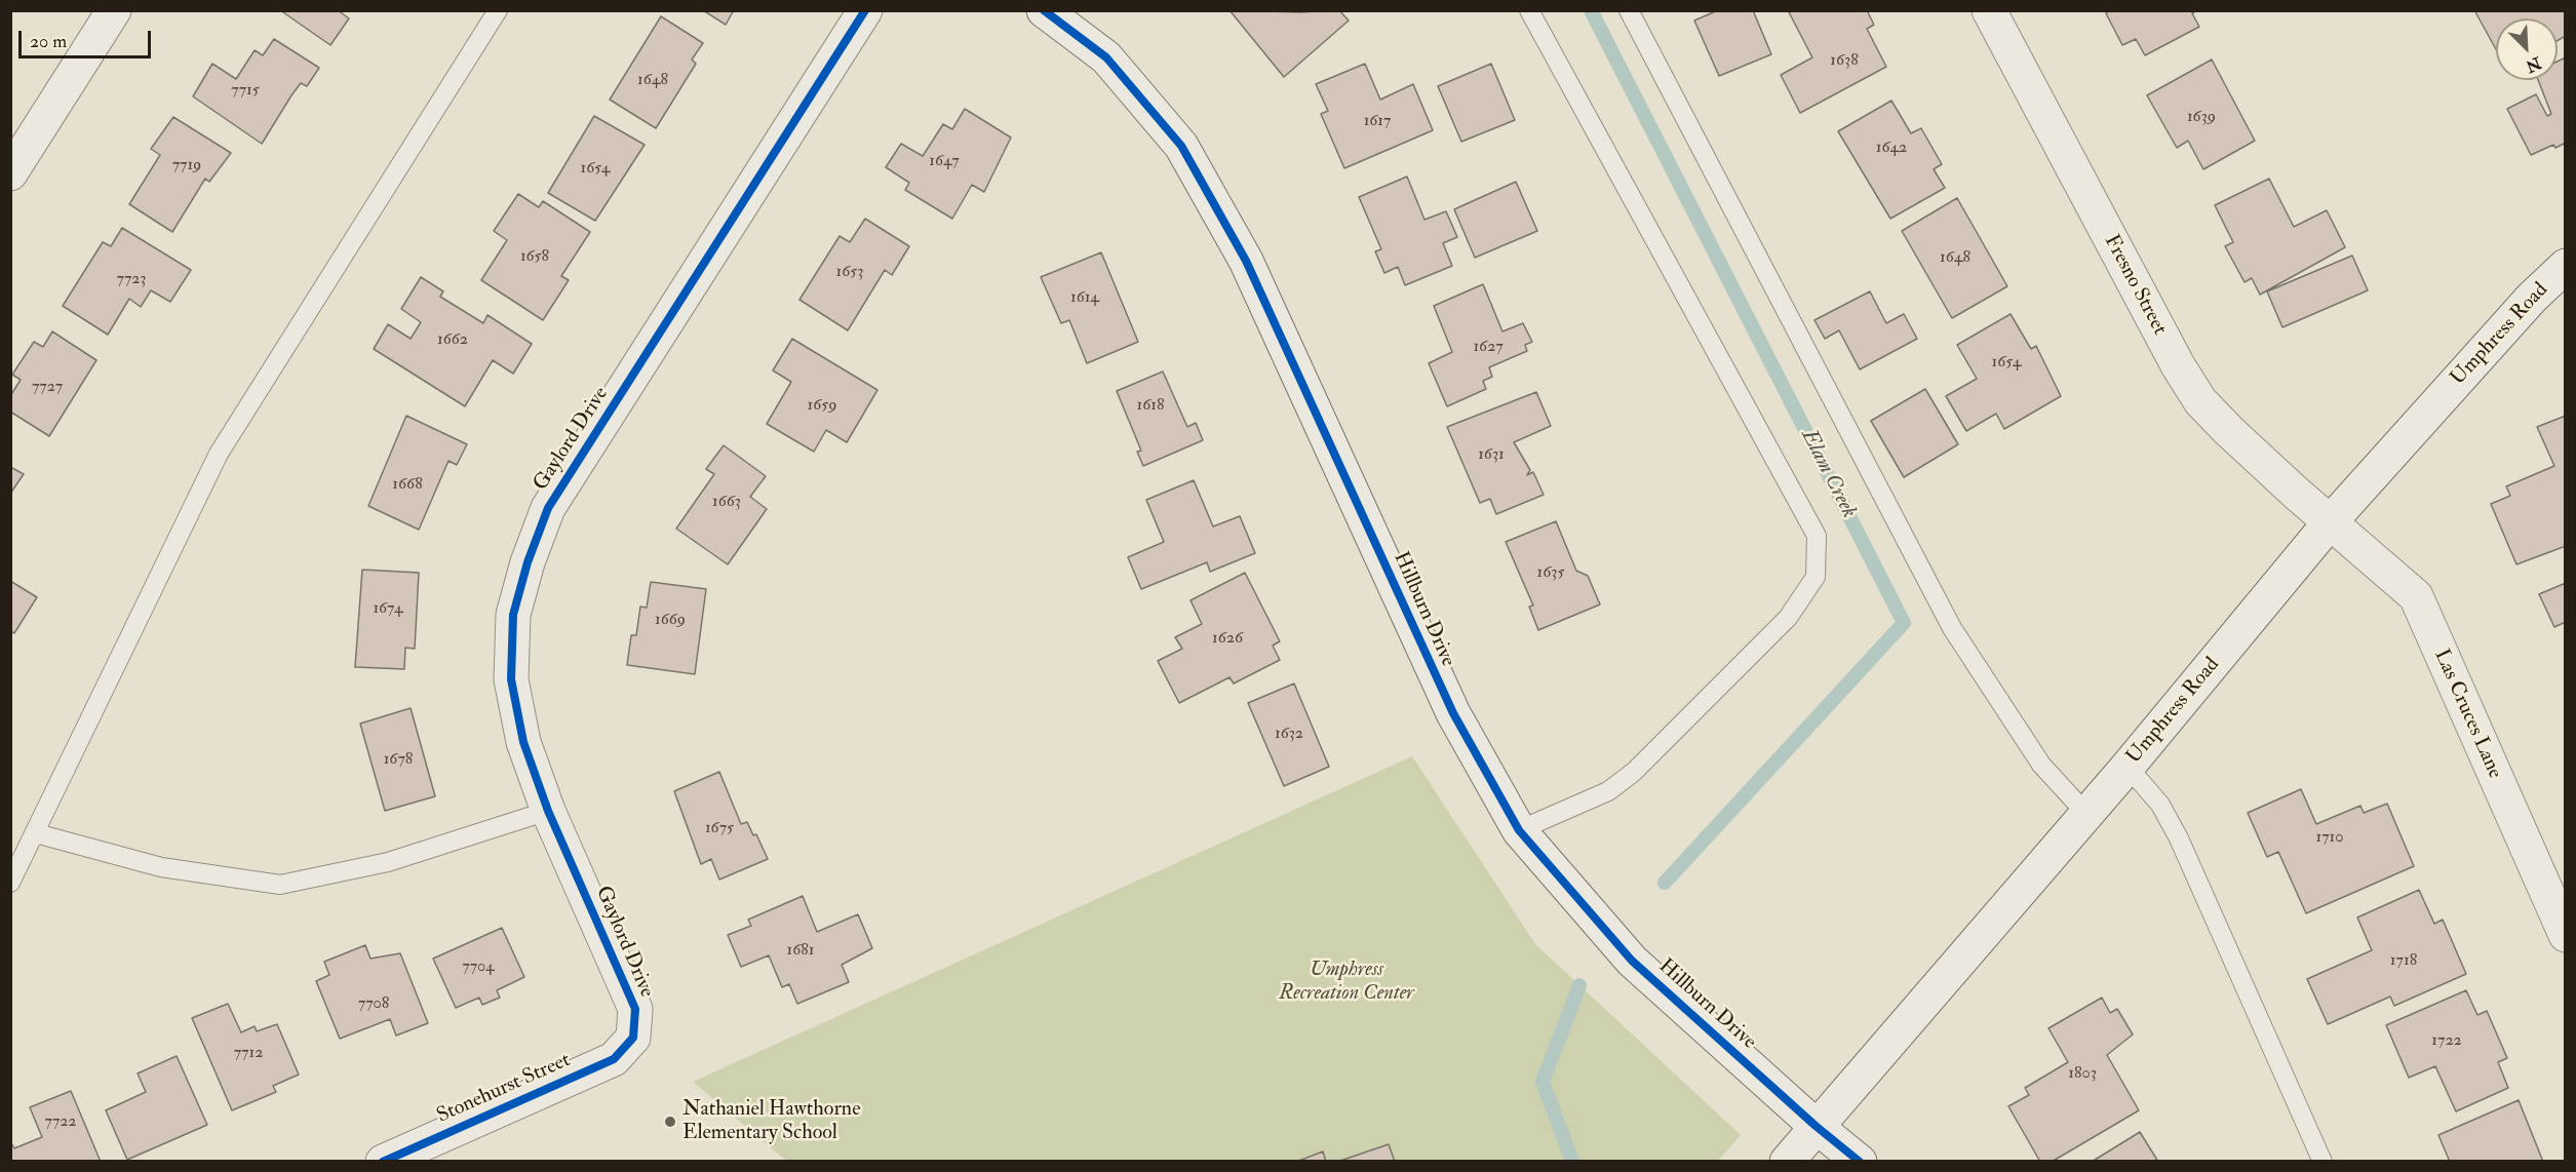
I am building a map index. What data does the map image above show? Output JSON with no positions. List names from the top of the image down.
{
  "streets": {
    "street": [
      "Fresno Street",
      "Umphress Road",
      "Gaylord Drive",
      "Hillburn Drive",
      "Las Cruces Lane",
      "Stonehurst Street"
    ]
  },
  "crossings": [
    ["Fresno Street", "Umphress Road"],
    ["Fresno Street", "Las Cruces Lane"],
    ["Umphress Road", "Hillburn Drive"],
    ["Umphress Road", "Las Cruces Lane"],
    ["Gaylord Drive", "Stonehurst Street"]
  ],
  "water": ["Elam Creek"],
  "parks": ["Umphress Recreation Center"],
  "places": ["Nathaniel Hawthorne Elementary School"],
  "house_numbers": [
    "1638",
    "1648",
    "7715",
    "1639",
    "1617",
    "1642",
    "1647",
    "7719",
    "1654",
    "1658",
    "1648",
    "1653",
    "7723",
    "1614",
    "1662",
    "1627",
    "1654",
    "7727",
    "1659",
    "1618",
    "1631",
    "1668",
    "1663",
    "1635",
    "1674",
    "1669",
    "1626",
    "1632",
    "1678",
    "1675",
    "1710",
    "1681",
    "1718",
    "7704",
    "7708",
    "1722",
    "7712",
    "1803",
    "7722"
  ],
  "scale_bar": "20 m",
  "north": "bottom right"
}
